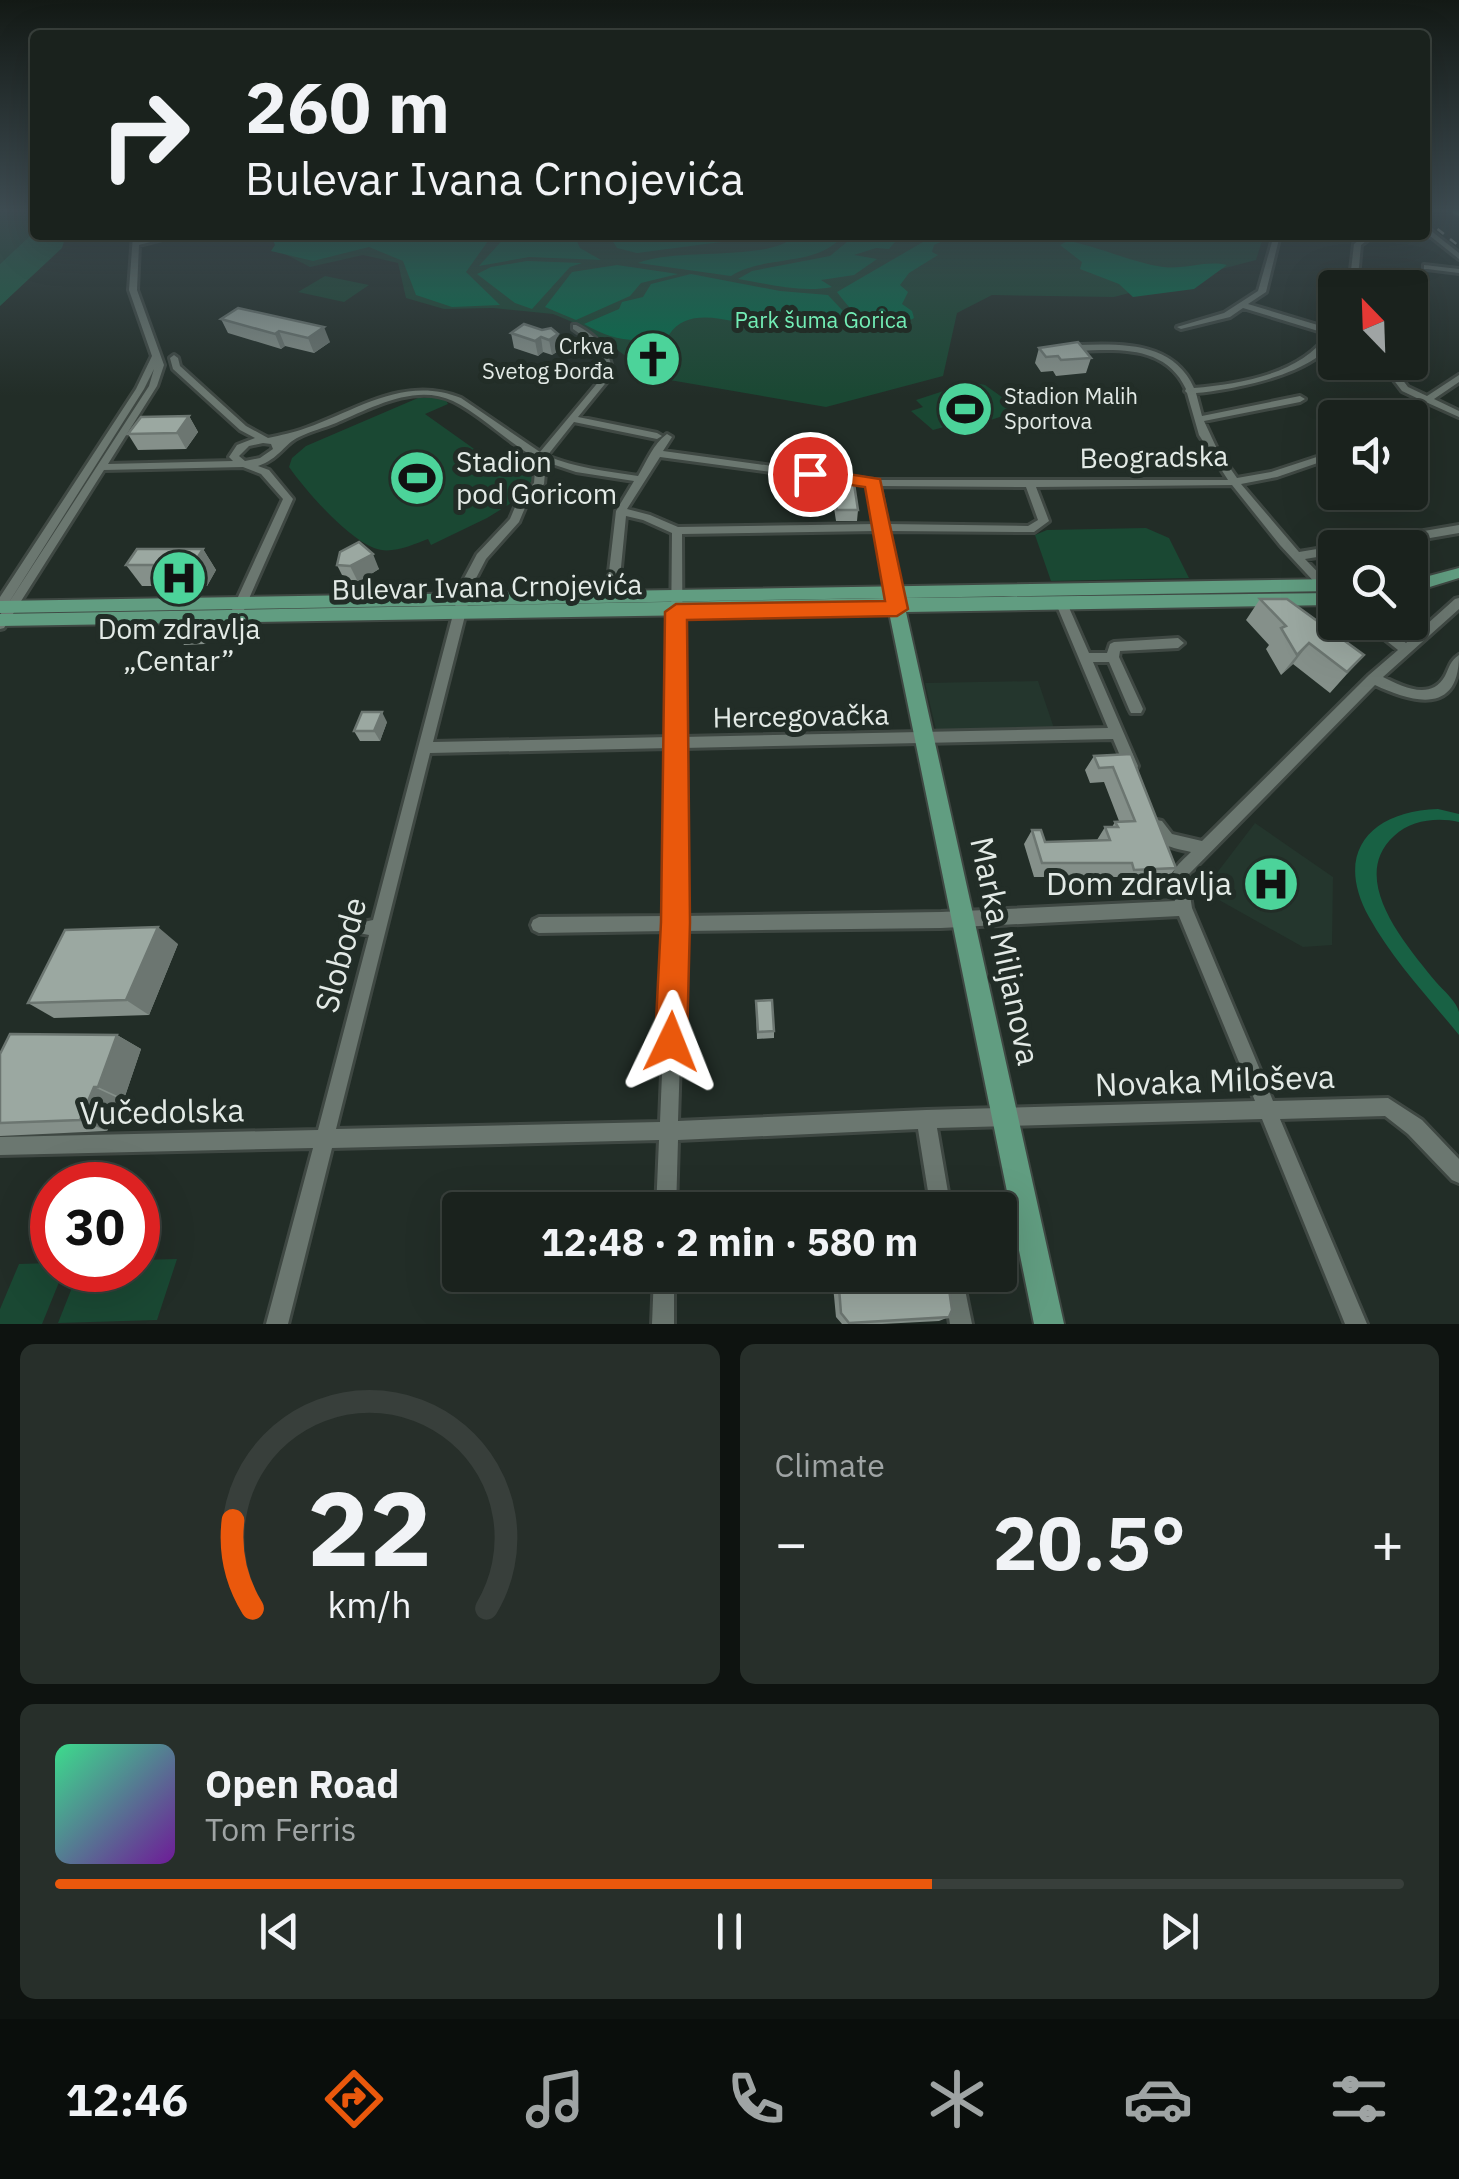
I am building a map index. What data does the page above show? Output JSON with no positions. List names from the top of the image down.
{
  "streets": {
    "main road": ["Bulevar Ivana Crnojevića", "Marka Miljanova"],
    "street": [
      "Beogradska",
      "Hercegovačka",
      "Slobode",
      "Novaka Miloševa",
      "Vučedolska"
    ]
  },
  "crossings": [
    ["Bulevar Ivana Crnojevića", "Marka Miljanova"],
    ["Bulevar Ivana Crnojevića", "Slobode"],
    ["Hercegovačka", "Marka Miljanova"],
    ["Hercegovačka", "Slobode"],
    ["Marka Miljanova", "Novaka Miloševa"],
    ["Slobode", "Novaka Miloševa"],
    ["Slobode", "Vučedolska"],
    ["Novaka Miloševa", "Vučedolska"]
  ],
  "parks": ["Park šuma Gorica"],
  "places": {
    "church": ["Crkva Svetog Đorđa"],
    "sports": ["Stadion Malih Sportova", "Stadion pod Goricom"],
    "hospital": ["Dom zdravlja „Centar”", "Dom zdravlja"]
  },
  "north": "top left",
  "page": {
    "turn": ["260 m", "Bulevar Ivana Crnojevića"],
    "limit": "30",
    "trip": "12:48 · 2 min · 580 m",
    "tile": "Climate",
    "heat": ["−", "20.5°", "+"],
    "song": ["Open Road", "Tom Ferris"],
    "tabs": "12:46",
    "gauge": ["22", "km/h"]
  }
}
